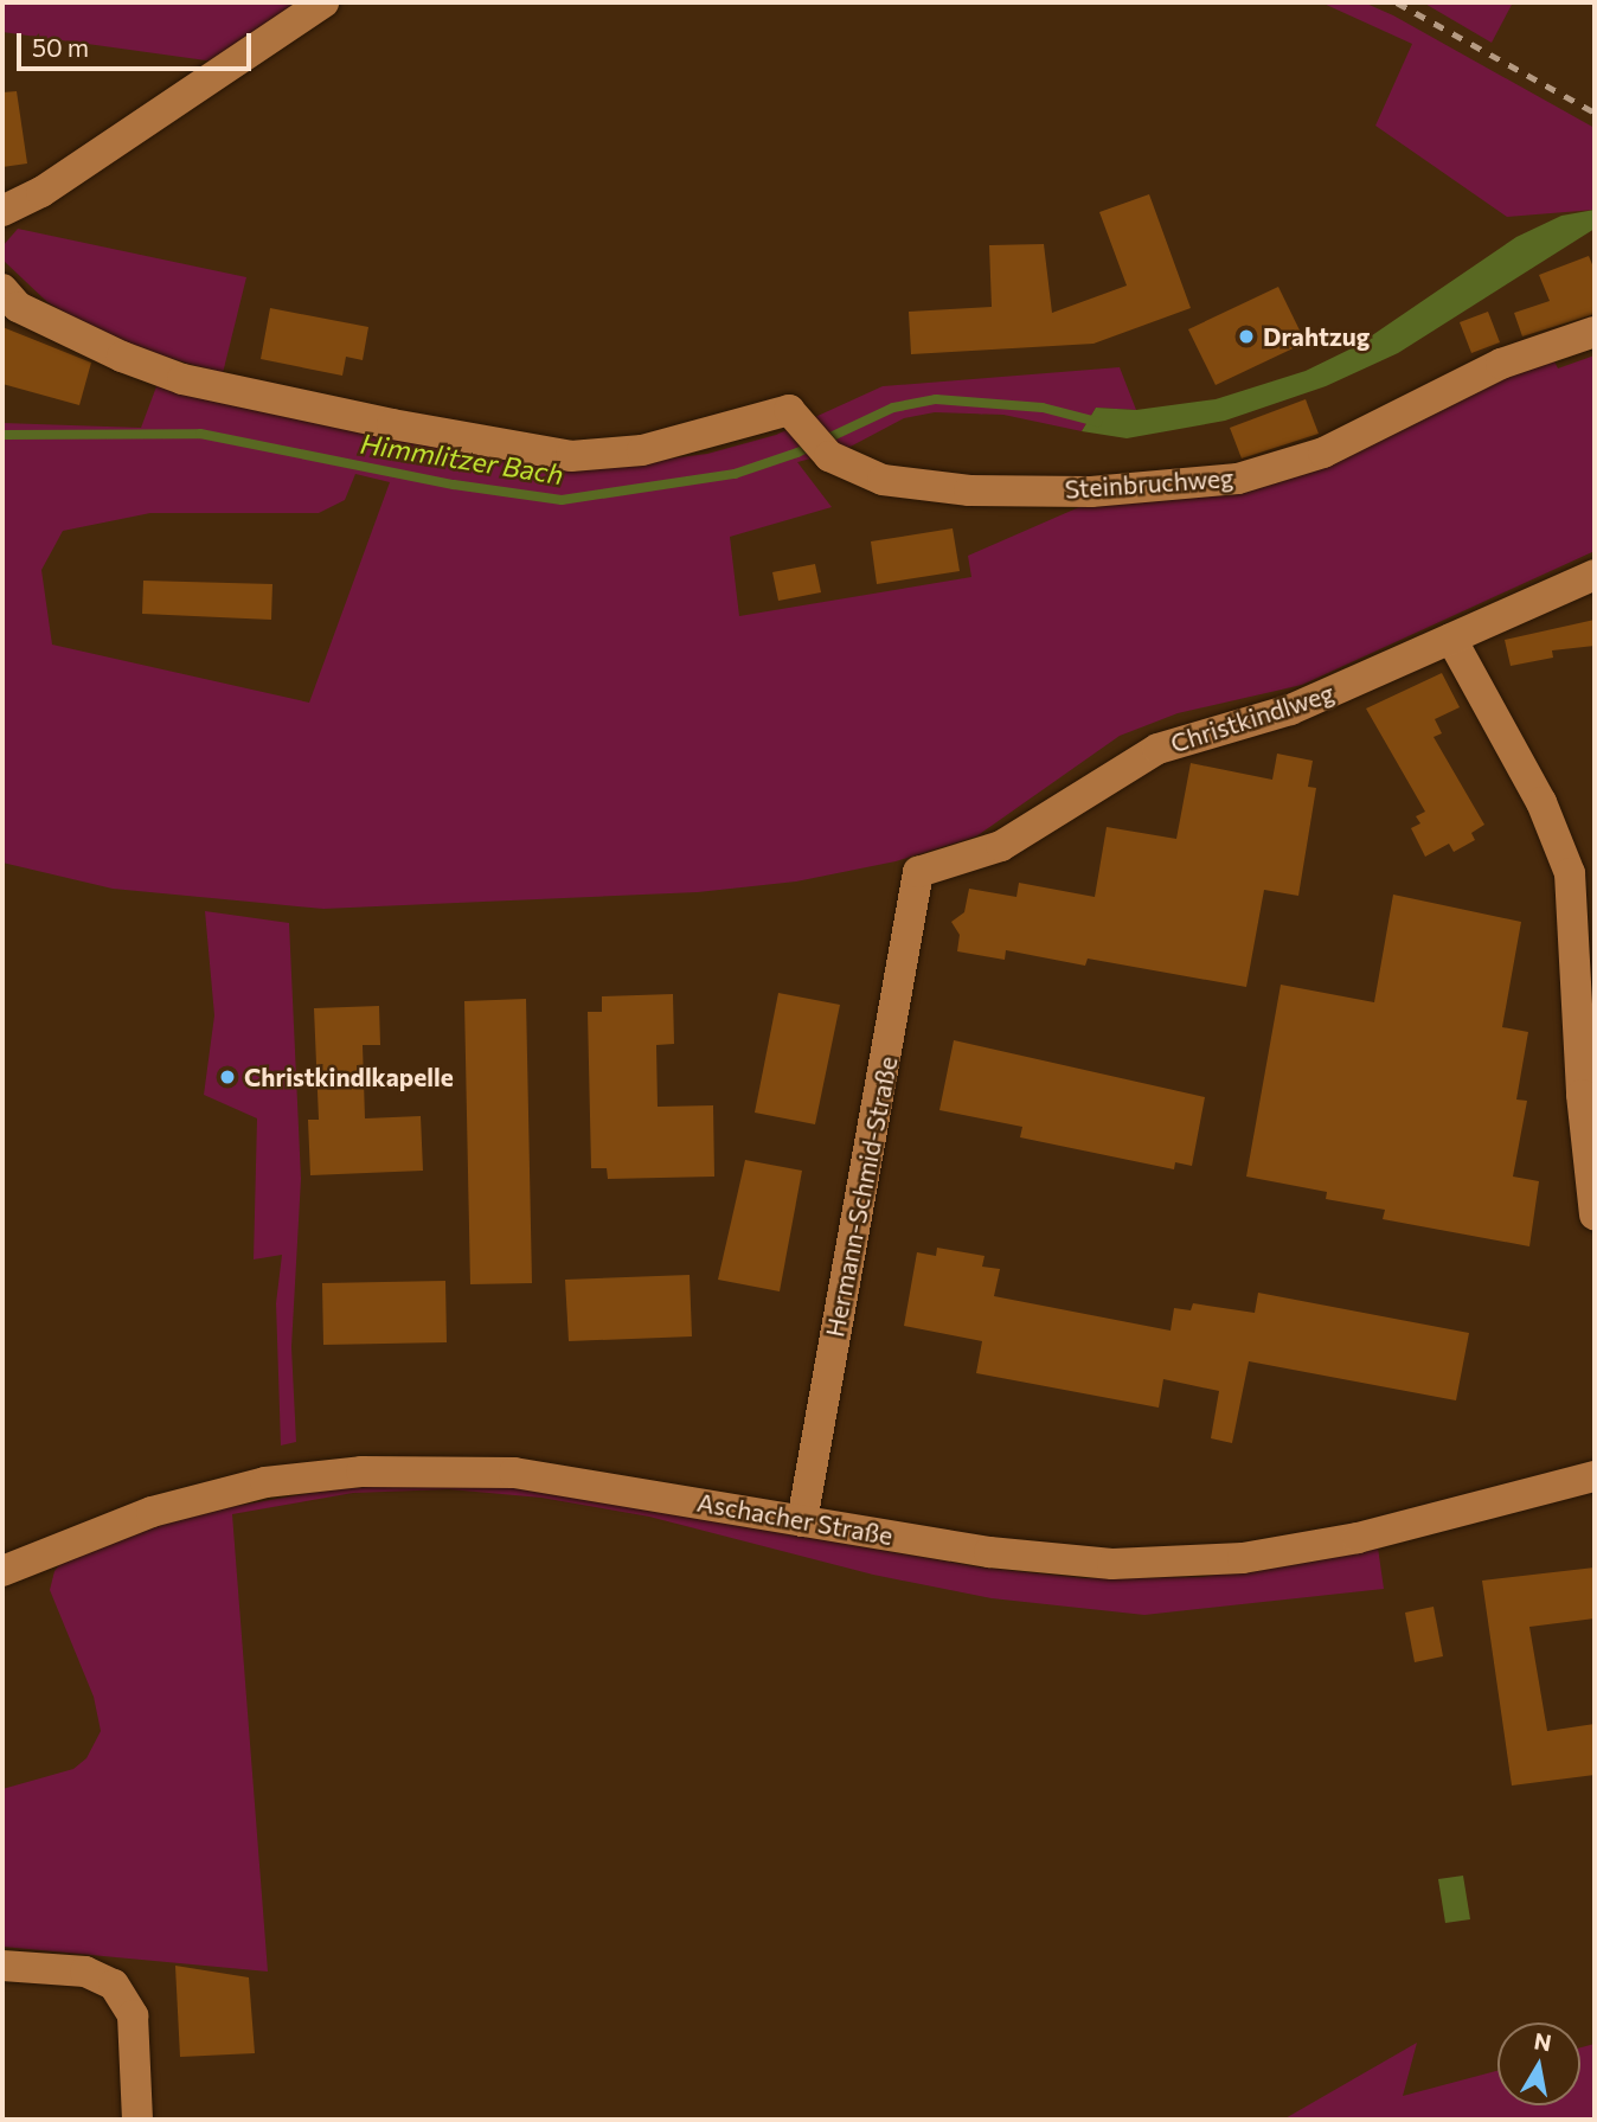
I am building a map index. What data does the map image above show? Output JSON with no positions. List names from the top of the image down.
{
  "streets": {
    "street": [
      "Steinbruchweg",
      "Christkindlweg",
      "Hermann-Schmid-Straße",
      "Aschacher Straße"
    ]
  },
  "crossings": [
    ["Christkindlweg", "Hermann-Schmid-Straße"],
    ["Hermann-Schmid-Straße", "Aschacher Straße"]
  ],
  "water": ["Himmlitzer Bach"],
  "places": ["Drahtzug", "Christkindlkapelle"],
  "scale_bar": "50 m",
  "north": "top"
}
